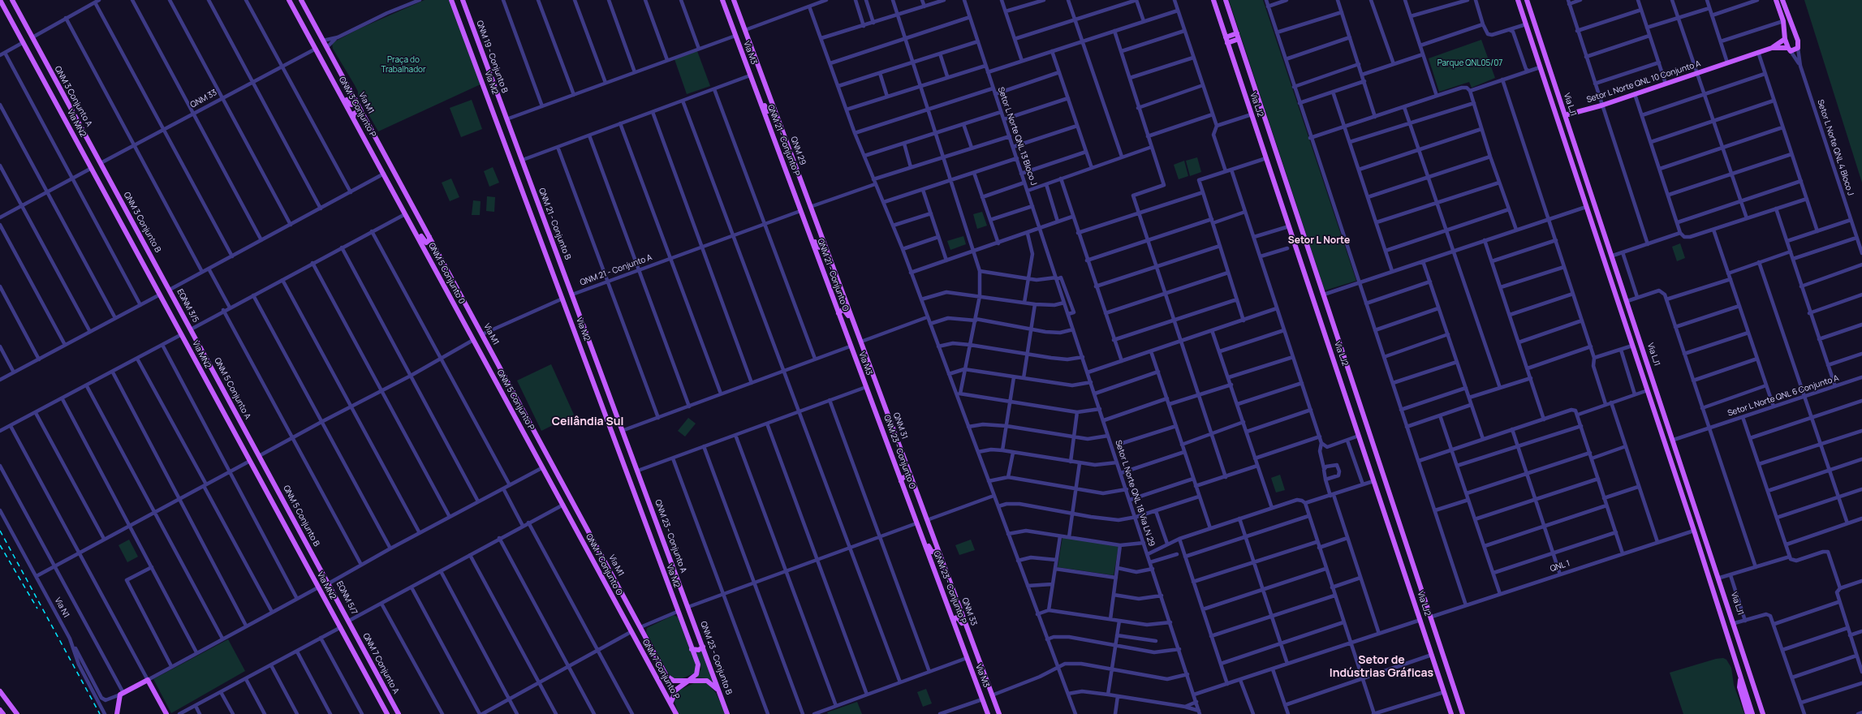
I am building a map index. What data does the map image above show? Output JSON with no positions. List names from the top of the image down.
{
  "streets": {
    "main road": [
      "Via M3",
      "QNM 19 - Conjunto B",
      "Setor L Norte QNL 10 Conjunto A",
      "Via M2",
      "QNM 3 Conjunto A",
      "QNM 33",
      "Via M1",
      "Via LJ2",
      "Via LJ1",
      "QNM 3 Conjunto P",
      "Via MN2",
      "QNM 21 - Conjunto P",
      "QNM 29",
      "QNM 3 Conjunto B",
      "QNM 21 - Conjunto B",
      "QNM 21 - Conjunto A",
      "QNM 5 Conjunto 0",
      "QNM 21 - Conjunto O",
      "EQNM 3/5",
      "QNM 5 Conjunto A",
      "QNM 5 Conjunto P",
      "QNM 31",
      "QNM 23 - Conjunto O",
      "QNM 5 Conjunto B",
      "QNM 23 - Conjunto A",
      "QNM 7 Conjunto O",
      "QNM 23 - Conjunto P",
      "EQNM 5/7",
      "QNM 23 - Conjunto B",
      "QNM 7 Conjunto A",
      "QNM 7 Conjunto P"
    ],
    "street": [
      "Setor L Norte QNL 13 Bloco J",
      "Setor L Norte QNL 4 Bloco J",
      "Setor L Norte QNL 6 Conjunto A",
      "Setor L Norte QNL 18 Via LN 29",
      "QNL 1",
      "Via N1"
    ]
  },
  "crossings": [
    ["Via M3", "QNM 21 - Conjunto P"],
    ["Via M3", "QNM 21 - Conjunto O"],
    ["Via M3", "QNM 23 - Conjunto O"],
    ["Via M3", "QNM 23 - Conjunto P"],
    ["Setor L Norte QNL 10 Conjunto A", "Via LJ1"],
    ["Via M2", "Via M1"],
    ["QNM 3 Conjunto A", "QNM 33"],
    ["QNM 3 Conjunto A", "QNM 3 Conjunto B"],
    ["QNM 33", "QNM 3 Conjunto P"],
    ["QNM 33", "QNM 3 Conjunto B"],
    ["QNM 33", "QNM 31"],
    ["Via LJ2", "QNL 1"],
    ["Via LJ1", "Setor L Norte QNL 6 Conjunto A"],
    ["Via LJ1", "QNL 1"],
    ["QNM 3 Conjunto P", "EQNM 3/5"],
    ["Setor L Norte QNL 13 Bloco J", "Setor L Norte QNL 18 Via LN 29"],
    ["QNM 21 - Conjunto P", "QNM 21 - Conjunto A"],
    ["QNM 21 - Conjunto P", "QNM 21 - Conjunto O"],
    ["QNM 29", "QNM 31"],
    ["QNM 3 Conjunto B", "EQNM 3/5"],
    ["QNM 21 - Conjunto B", "QNM 21 - Conjunto A"],
    ["QNM 21 - Conjunto A", "QNM 21 - Conjunto O"],
    ["QNM 5 Conjunto 0", "EQNM 3/5"],
    ["QNM 5 Conjunto 0", "QNM 5 Conjunto P"],
    ["EQNM 3/5", "QNM 5 Conjunto A"],
    ["QNM 5 Conjunto A", "QNM 5 Conjunto B"],
    ["QNM 5 Conjunto P", "EQNM 5/7"],
    ["QNM 23 - Conjunto O", "QNM 23 - Conjunto P"],
    ["QNM 5 Conjunto B", "EQNM 5/7"],
    ["QNM 23 - Conjunto A", "QNM 23 - Conjunto B"],
    ["QNM 7 Conjunto O", "EQNM 5/7"],
    ["QNM 7 Conjunto O", "QNM 7 Conjunto P"],
    ["EQNM 5/7", "QNM 7 Conjunto A"]
  ],
  "districts": ["Setor L Norte", "Ceilândia Sul", "Setor de Indústrias Gráficas"],
  "parks": ["Praça do Trabalhador", "Parque QNL05/07"]
}
